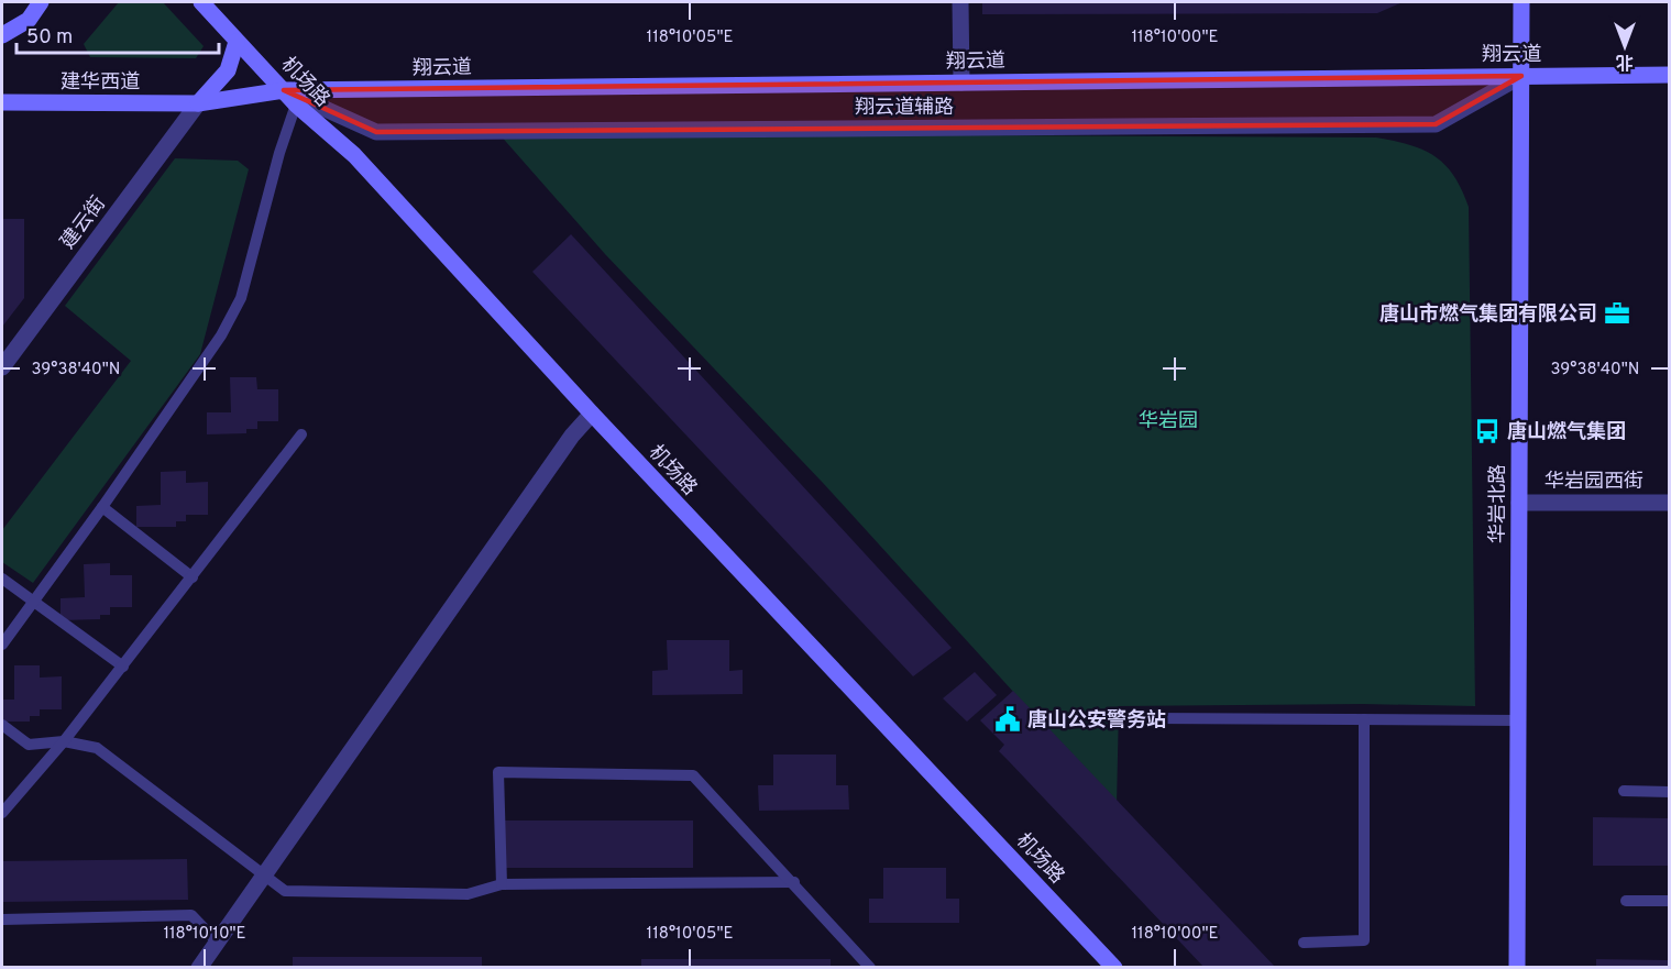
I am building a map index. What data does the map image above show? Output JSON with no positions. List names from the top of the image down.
{
  "streets": {
    "street": [
      "翔云道",
      "建华西道",
      "机场路",
      "翔云道辅路",
      "建云街",
      "华岩园西街",
      "华岩北路"
    ]
  },
  "crossings": [
    ["翔云道", "建华西道"],
    ["翔云道", "机场路"],
    ["翔云道", "翔云道辅路"],
    ["翔云道", "建云街"],
    ["翔云道", "华岩北路"],
    ["建华西道", "建云街"],
    ["机场路", "翔云道辅路"],
    ["翔云道辅路", "华岩北路"],
    ["华岩园西街", "华岩北路"]
  ],
  "parks": ["华岩园"],
  "places": {
    "office": ["唐山市燃气集团有限公司"],
    "bus stop": ["唐山燃气集团"],
    "public building": ["唐山公安警务站"]
  },
  "scale_bar": "50 m",
  "north": "bottom",
  "coordinates": [
    "118°10'05\"E",
    "118°10'00\"E",
    "39°38'40\"N",
    "118°10'10\"E"
  ]
}
